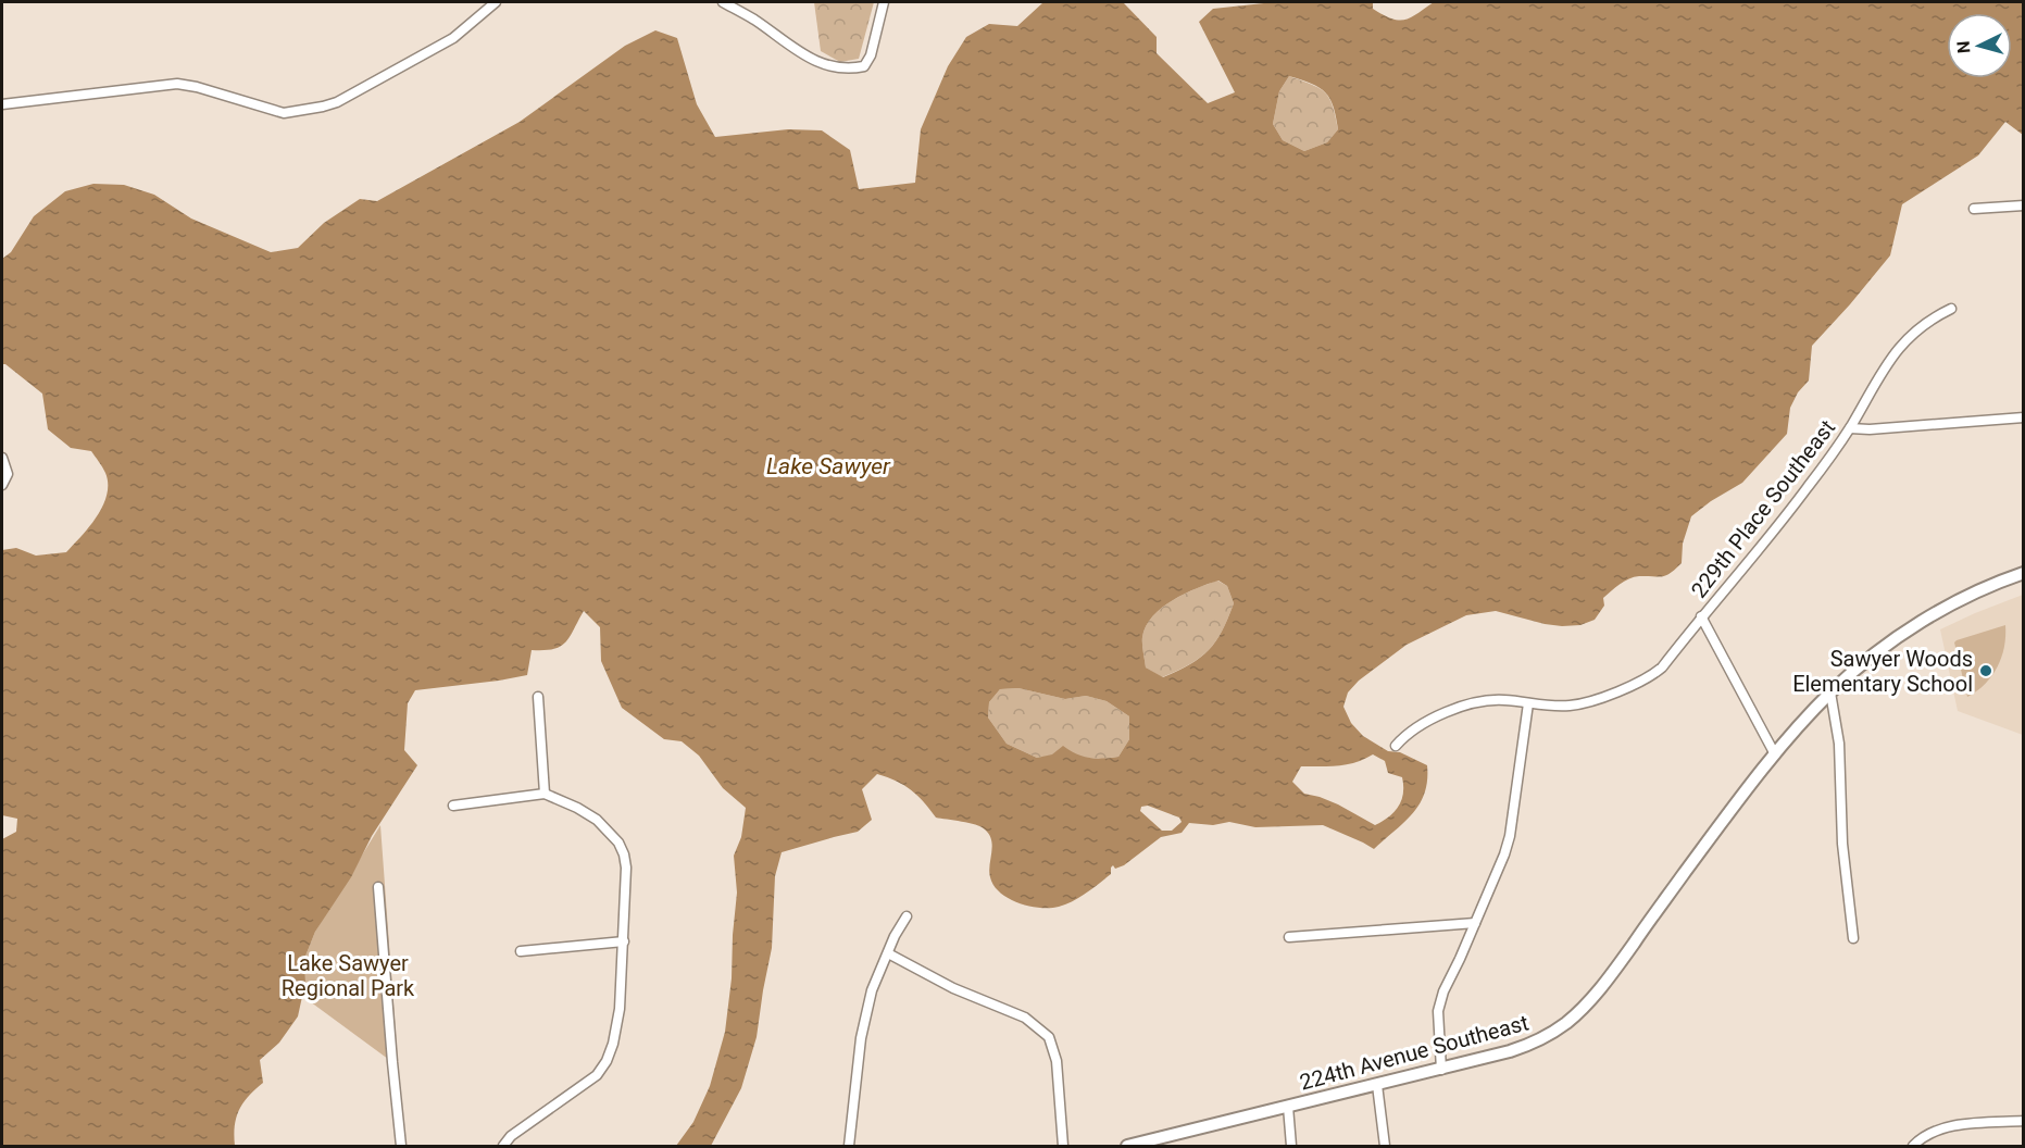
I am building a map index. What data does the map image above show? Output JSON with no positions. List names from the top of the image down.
{
  "streets": {
    "street": ["229th Place Southeast", "224th Avenue Southeast"]
  },
  "water": ["Lake Sawyer"],
  "parks": ["Lake Sawyer Regional Park"],
  "places": ["Sawyer Woods Elementary School"],
  "north": "left"
}
